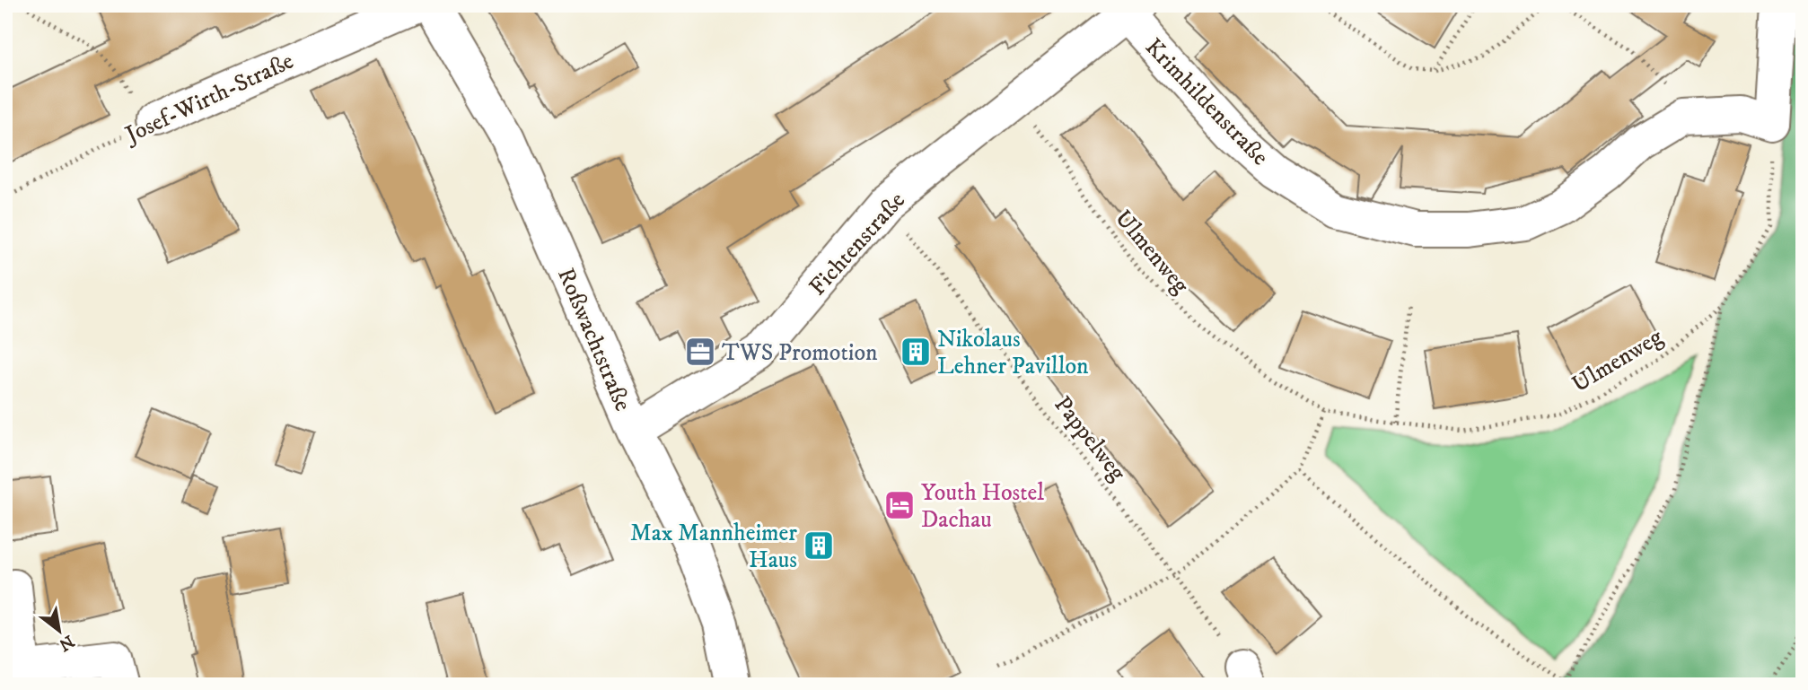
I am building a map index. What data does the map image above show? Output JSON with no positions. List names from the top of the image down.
{
  "streets": {
    "street": [
      "Josef-Wirth-Straße",
      "Krimhildenstraße",
      "Fichtenstraße",
      "Roßwachtstraße"
    ],
    "path": ["Ulmenweg", "Pappelweg"]
  },
  "crossings": [
    ["Krimhildenstraße", "Fichtenstraße"],
    ["Krimhildenstraße", "Ulmenweg"],
    ["Fichtenstraße", "Ulmenweg"],
    ["Fichtenstraße", "Roßwachtstraße"],
    ["Fichtenstraße", "Pappelweg"]
  ],
  "places": {
    "office": ["TWS Promotion"],
    "building": ["Nikolaus Lehner Pavillon", "Max Mannheimer Haus"],
    "hotel": ["Youth Hostel Dachau"]
  },
  "north": "bottom right"
}
